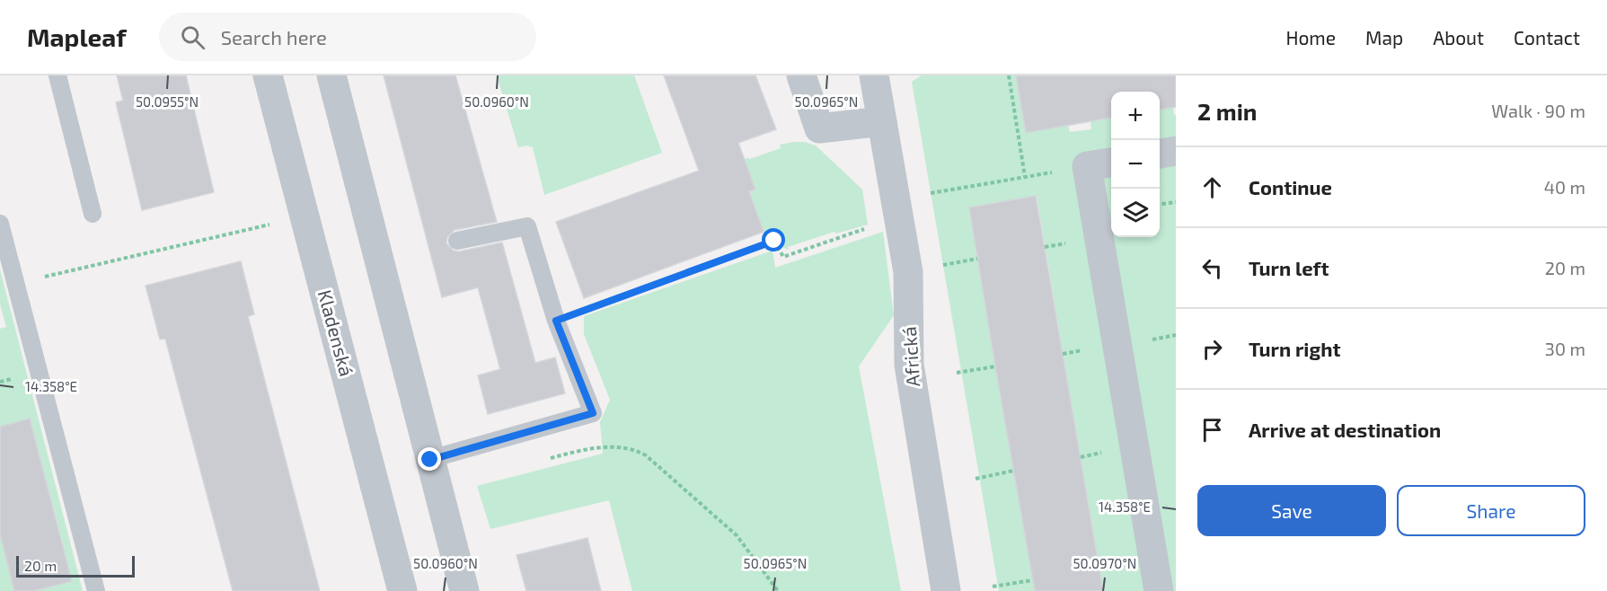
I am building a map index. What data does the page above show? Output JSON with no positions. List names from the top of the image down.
{
  "streets": {
    "street": ["Kladenská", "Africká"]
  },
  "scale_bar": "20 m",
  "page": {
    "header": "Mapleaf",
    "search": "Search here",
    "nav": [
      "Home",
      "Map",
      "About",
      "Contact"
    ],
    "heading": ["2 min", "Walk · 90 m"],
    "map_buttons": ["+", "−"],
    "list": [
      ["Continue", "40 m"],
      ["Turn left", "20 m"],
      ["Turn right", "30 m"],
      "Arrive at destination"
    ],
    "buttons": ["Save", "Share"],
    "scale": "20 m"
  },
  "coordinates": [
    "50.0955°N",
    "50.0960°N",
    "50.0965°N",
    "14.358°E",
    "50.0970°N"
  ]
}
